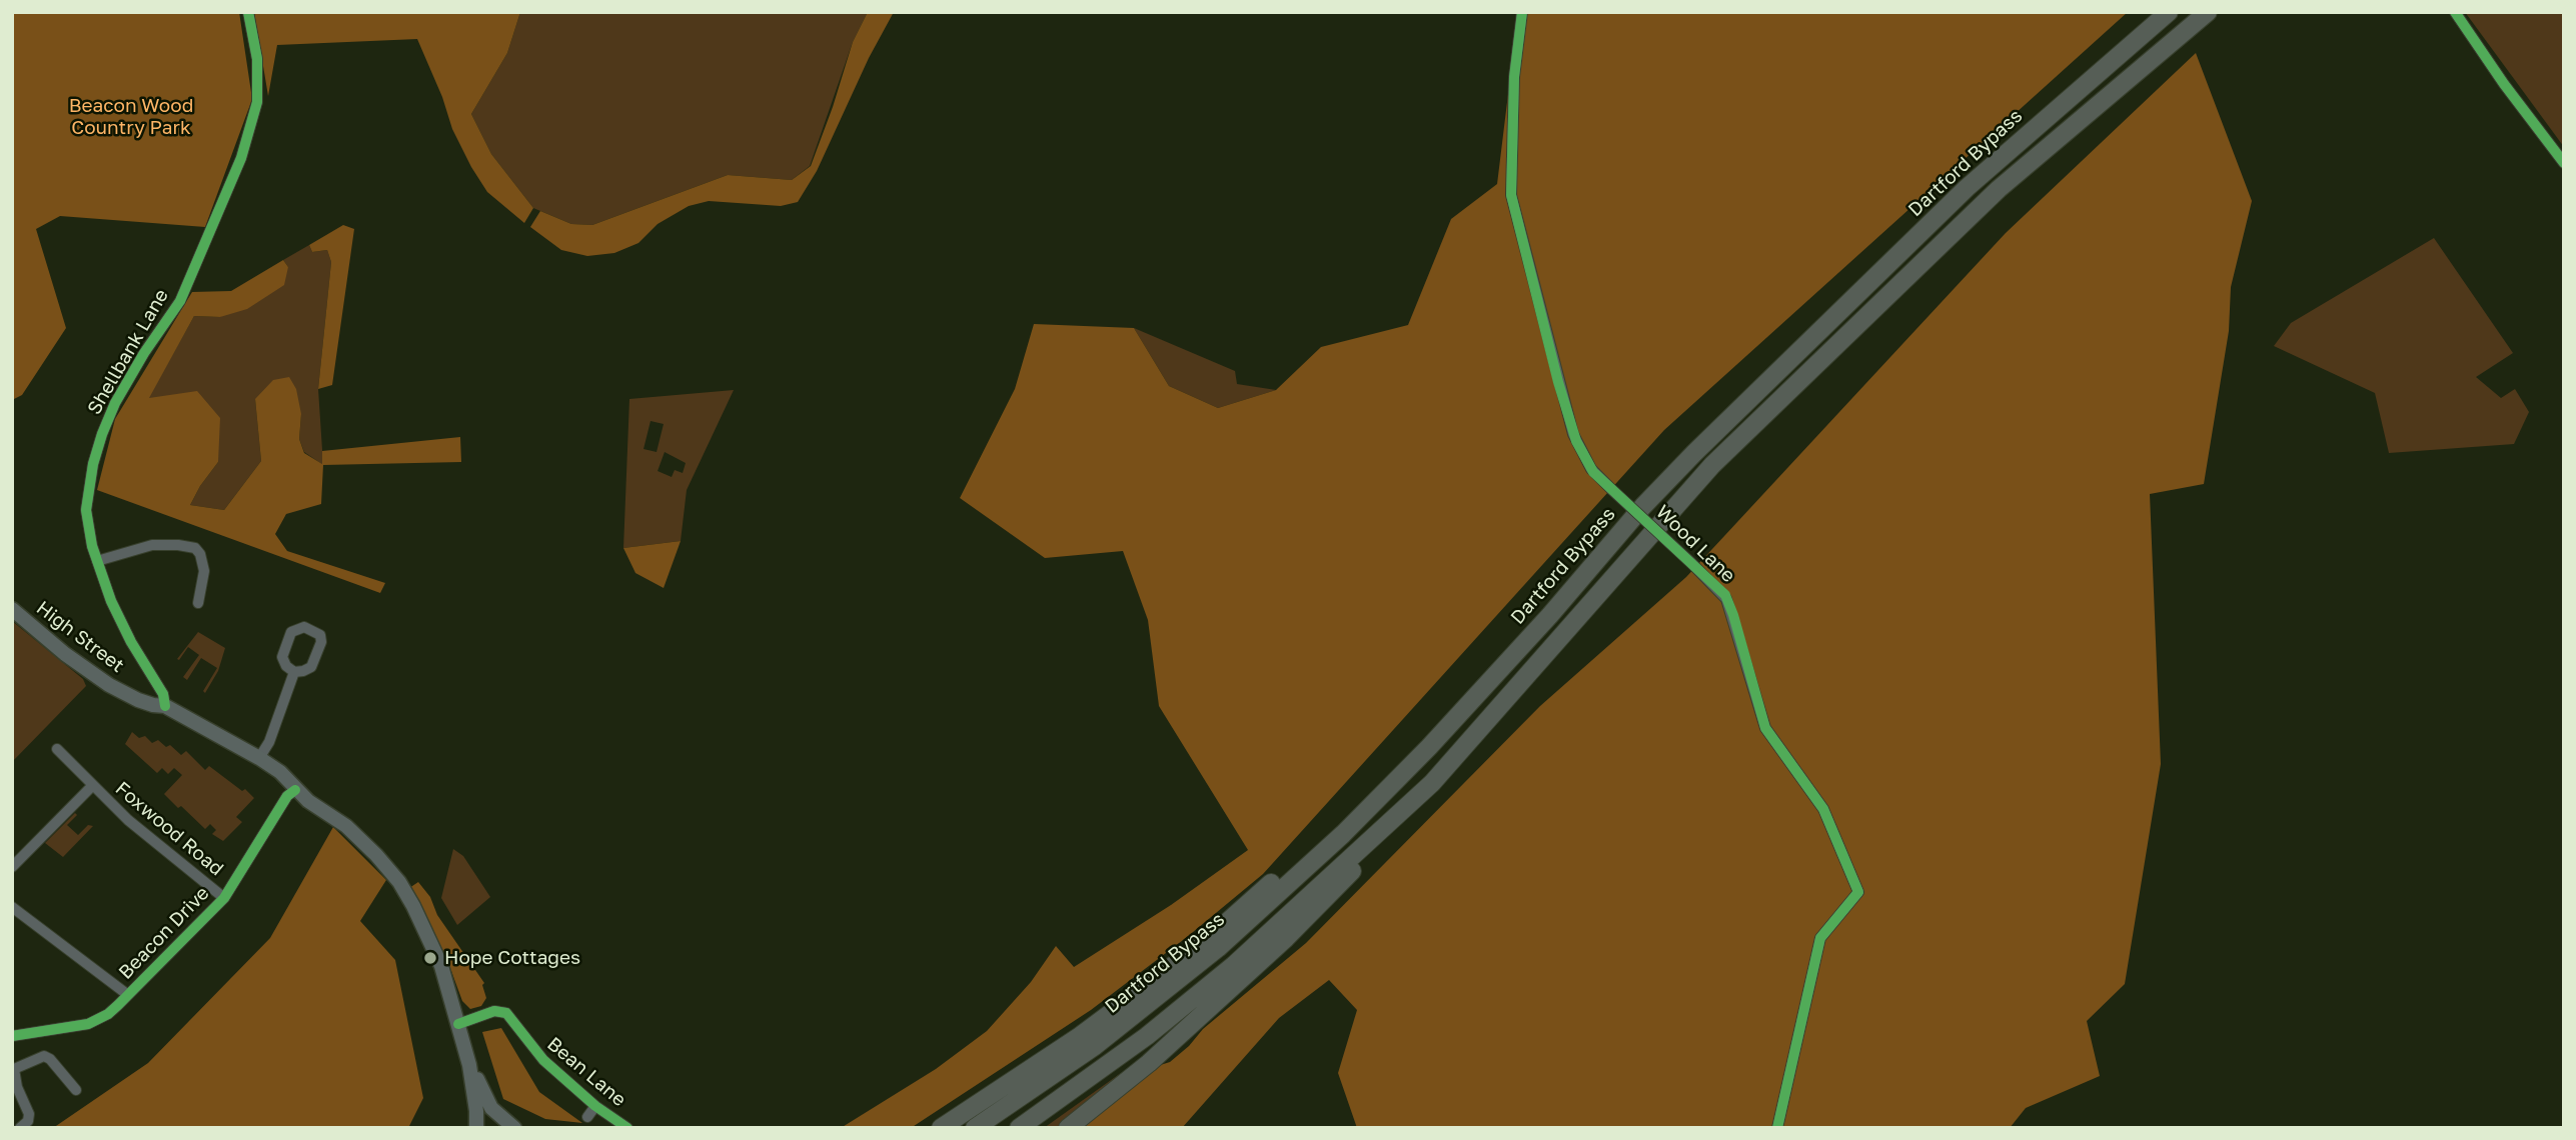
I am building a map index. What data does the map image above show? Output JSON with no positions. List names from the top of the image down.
{
  "streets": {
    "highway": ["Dartford Bypass"],
    "main road": ["High Street"],
    "street": [
      "Shellbank Lane",
      "Wood Lane",
      "Foxwood Road",
      "Beacon Drive",
      "Bean Lane"
    ]
  },
  "crossings": [
    ["Shellbank Lane", "High Street"],
    ["High Street", "Beacon Drive"],
    ["Foxwood Road", "Beacon Drive"]
  ],
  "parks": ["Beacon Wood Country Park"],
  "places": ["Hope Cottages"]
}
